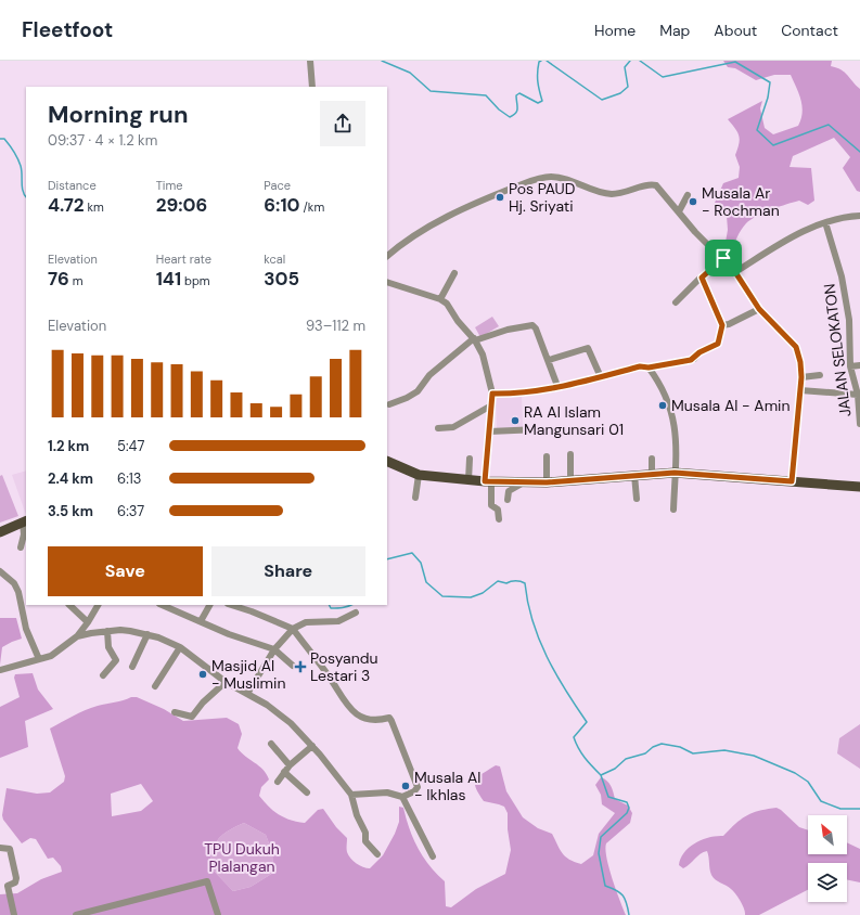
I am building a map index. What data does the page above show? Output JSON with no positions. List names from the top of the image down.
{
  "streets": {
    "street": ["JALAN SELOKATON"]
  },
  "parks": ["TPU Dukuh Plalangan"],
  "places": {
    "other": [
      "Pos PAUD Hj. Sriyati",
      "Musala Ar - Rochman",
      "Musala Al - Amin",
      "RA Al Islam Mangunsari 01",
      "Masjid Al - Muslimin",
      "Musala Al - Ikhlas"
    ],
    "health": ["Posyandu Lestari 3"]
  },
  "north": "top left",
  "page": {
    "header": "Fleetfoot",
    "nav": [
      "Home",
      "Map",
      "About",
      "Contact"
    ],
    "heading": ["Morning run", "09:37 · 4 × 1.2 km"],
    "stats": [
      ["Distance", "4.72 km"],
      ["Time", "29:06"],
      ["Pace", "6:10 /km"],
      ["Elevation", "76 m"],
      ["Heart rate", "141 bpm"],
      ["kcal", "305"]
    ],
    "chart": ["Elevation", "93–112 m"],
    "list": [
      {
        "name": "1.2 km",
        "note": "5:47"
      },
      {
        "name": "2.4 km",
        "note": "6:13"
      },
      {
        "name": "3.5 km",
        "note": "6:37"
      }
    ],
    "buttons": ["Save", "Share"]
  }
}
